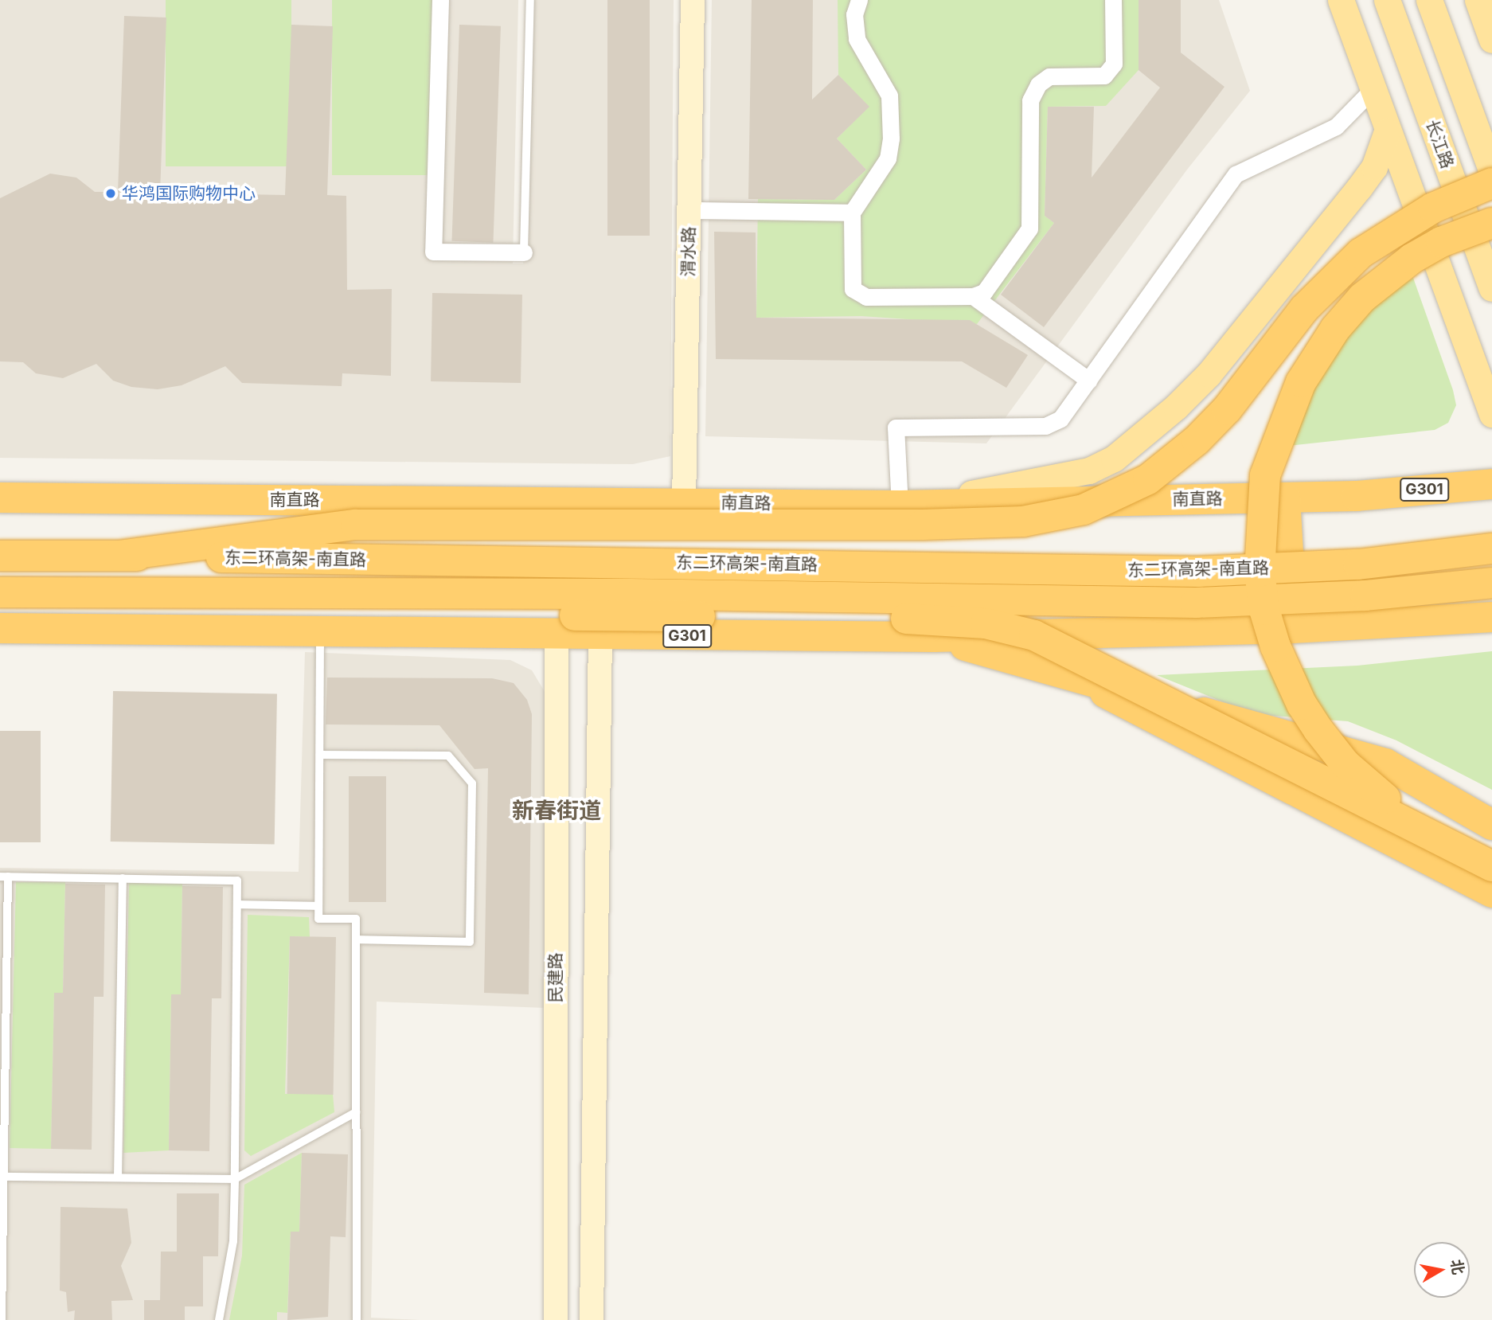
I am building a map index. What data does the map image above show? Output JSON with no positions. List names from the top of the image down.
{
  "streets": {
    "highway": ["G301", "南直路", "东二环高架-南直路"],
    "main road": ["长江路"],
    "street": ["渭水路", "民建路"]
  },
  "crossings": [
    ["渭水路", "南直路"],
    ["G301", "民建路"]
  ],
  "districts": ["新春街道"],
  "places": ["华鸿国际购物中心"],
  "north": "right"
}
